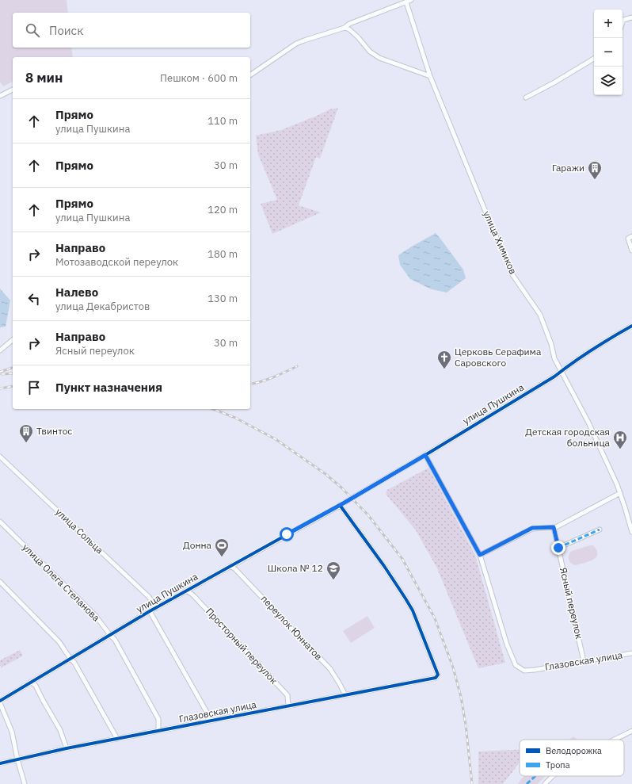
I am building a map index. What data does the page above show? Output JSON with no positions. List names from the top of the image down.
{
  "streets": {
    "street": [
      "улица Химиков",
      "улица Пушкина",
      "улица Сольца",
      "улица Олега Степанова",
      "Ясный переулок",
      "переулок Юннатов",
      "Просторный переулок",
      "Глазовская улица"
    ]
  },
  "crossings": [
    ["улица Химиков", "улица Пушкина"],
    ["улица Пушкина", "улица Сольца"],
    ["улица Пушкина", "улица Олега Степанова"],
    ["улица Пушкина", "переулок Юннатов"],
    ["улица Пушкина", "Просторный переулок"],
    ["улица Пушкина", "Глазовская улица"],
    ["улица Олега Степанова", "Глазовская улица"],
    ["Ясный переулок", "Глазовская улица"],
    ["переулок Юннатов", "Глазовская улица"],
    ["Просторный переулок", "Глазовская улица"]
  ],
  "places": {
    "building": ["Гаражи", "Твинтос"],
    "church": ["Церковь Серафима Саровского"],
    "hospital": ["Детская городская больница"],
    "sports": ["Донна"],
    "school or university": ["Школа № 12"]
  },
  "legend": ["Велодорожка", "Тропа"],
  "page": {
    "map_buttons": ["+", "−"],
    "search": "Поиск",
    "heading": ["8 мин", "Пешком · 600 m"],
    "list": [
      ["Прямо", "улица Пушкина", "110 m"],
      ["Прямо", "30 m"],
      ["Прямо", "улица Пушкина", "120 m"],
      ["Направо", "Мотозаводской переулок", "180 m"],
      ["Налево", "улица Декабристов", "130 m"],
      ["Направо", "Ясный переулок", "30 m"],
      "Пункт назначения"
    ]
  }
}
